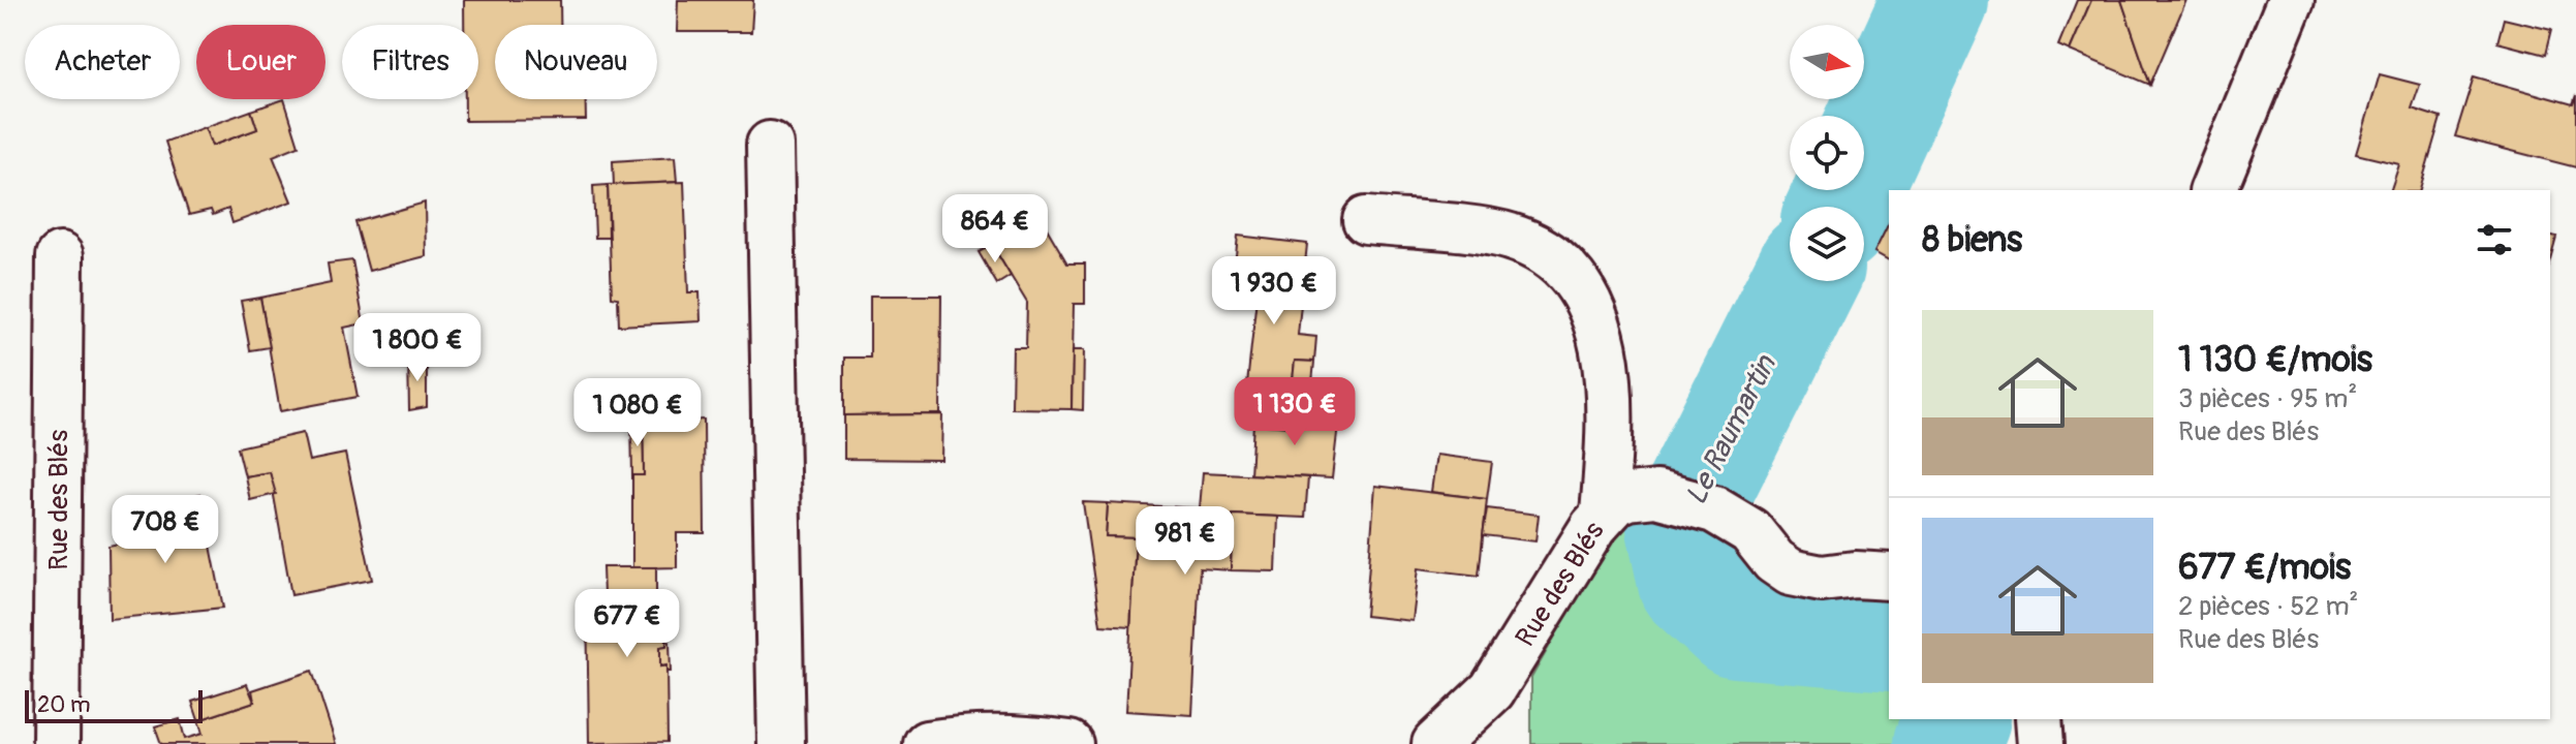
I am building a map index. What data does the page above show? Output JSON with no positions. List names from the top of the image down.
{
  "streets": {
    "street": ["Rue des Blés"]
  },
  "water": ["Le Raumartin"],
  "scale_bar": "20 m",
  "north": "right",
  "page": {
    "chip": [
      "Acheter",
      "Louer",
      "Filtres",
      "Nouveau"
    ],
    "heading": "8 biens",
    "price": [
      "864 €",
      "1 930 €",
      "1 800 €",
      "1 130 €",
      "1 080 €",
      "708 €",
      "981 €",
      "677 €"
    ],
    "list": [
      {
        "name": "1 130 €/mois",
        "note": "3 pièces · 95 m² · Rue des Blés"
      },
      {
        "name": "677 €/mois",
        "note": "2 pièces · 52 m² · Rue des Blés"
      }
    ],
    "scale": "20 m"
  }
}
